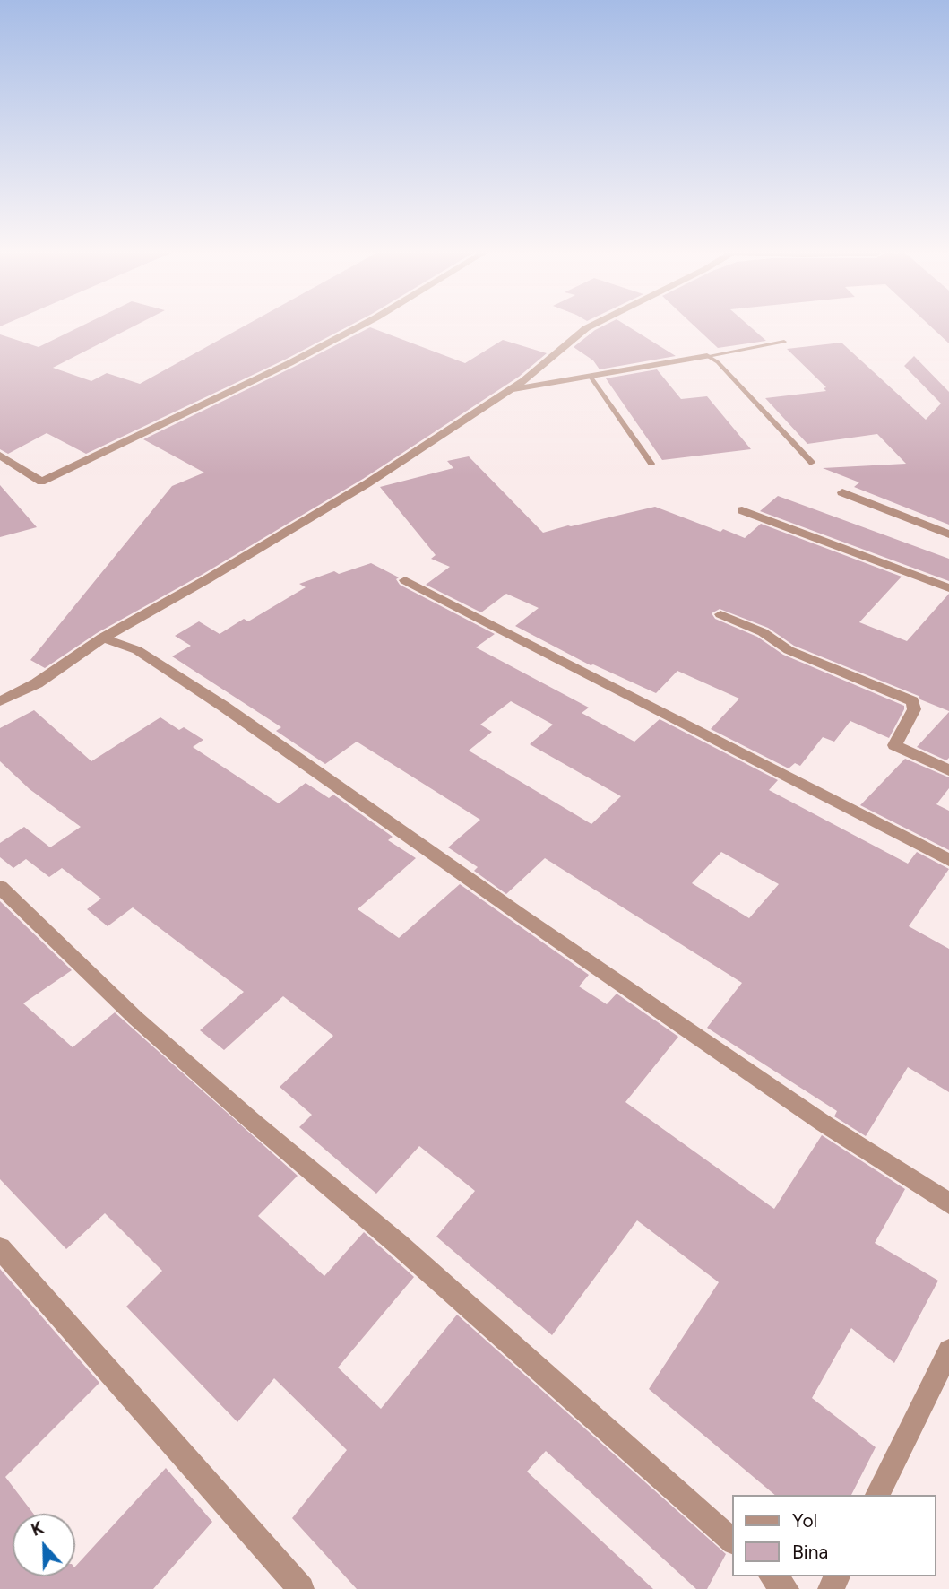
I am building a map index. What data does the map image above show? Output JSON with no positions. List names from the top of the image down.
{
  "legend": ["Yol", "Bina"],
  "north": "top"
}
